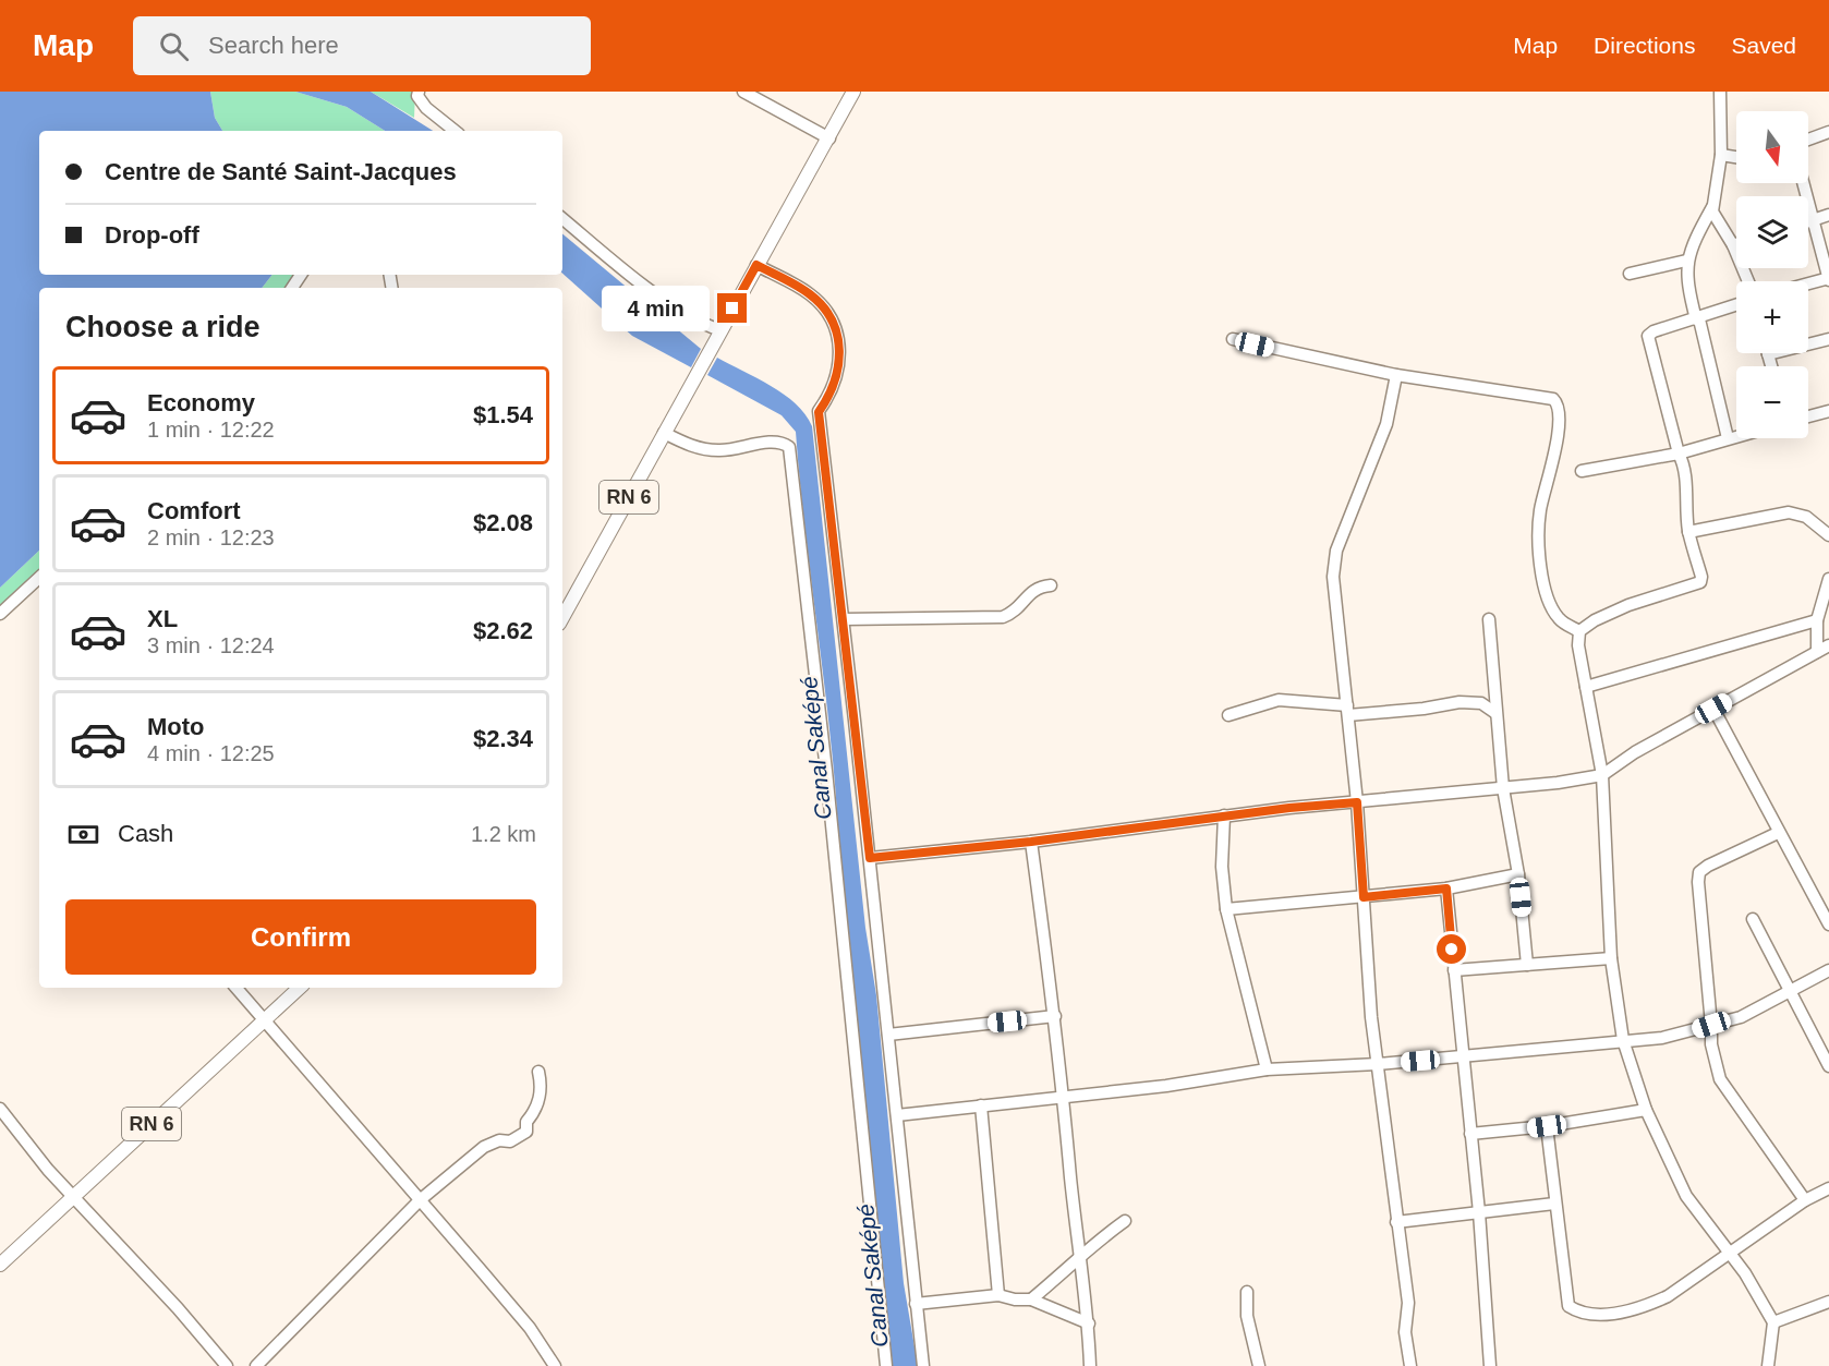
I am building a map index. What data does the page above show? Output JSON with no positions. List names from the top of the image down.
{
  "streets": {
    "main road": ["RN 6"]
  },
  "water": ["Canal Saképé"],
  "north": "bottom",
  "page": {
    "header": "Map",
    "search": "Search here",
    "nav": ["Map", "Directions", "Saved"],
    "map_buttons": ["+", "−"],
    "banner": ["Centre de Santé Saint-Jacques", "Drop-off"],
    "bubble": "4 min",
    "heading": "Choose a ride",
    "list": [
      {
        "name": "Economy",
        "note": "1 min · 12:22",
        "value": "$1.54"
      },
      {
        "name": "Comfort",
        "note": "2 min · 12:23",
        "value": "$2.08"
      },
      {
        "name": "XL",
        "note": "3 min · 12:24",
        "value": "$2.62"
      },
      {
        "name": "Moto",
        "note": "4 min · 12:25",
        "value": "$2.34"
      }
    ],
    "pay": ["Cash", "1.2 km"],
    "buttons": "Confirm"
  }
}
